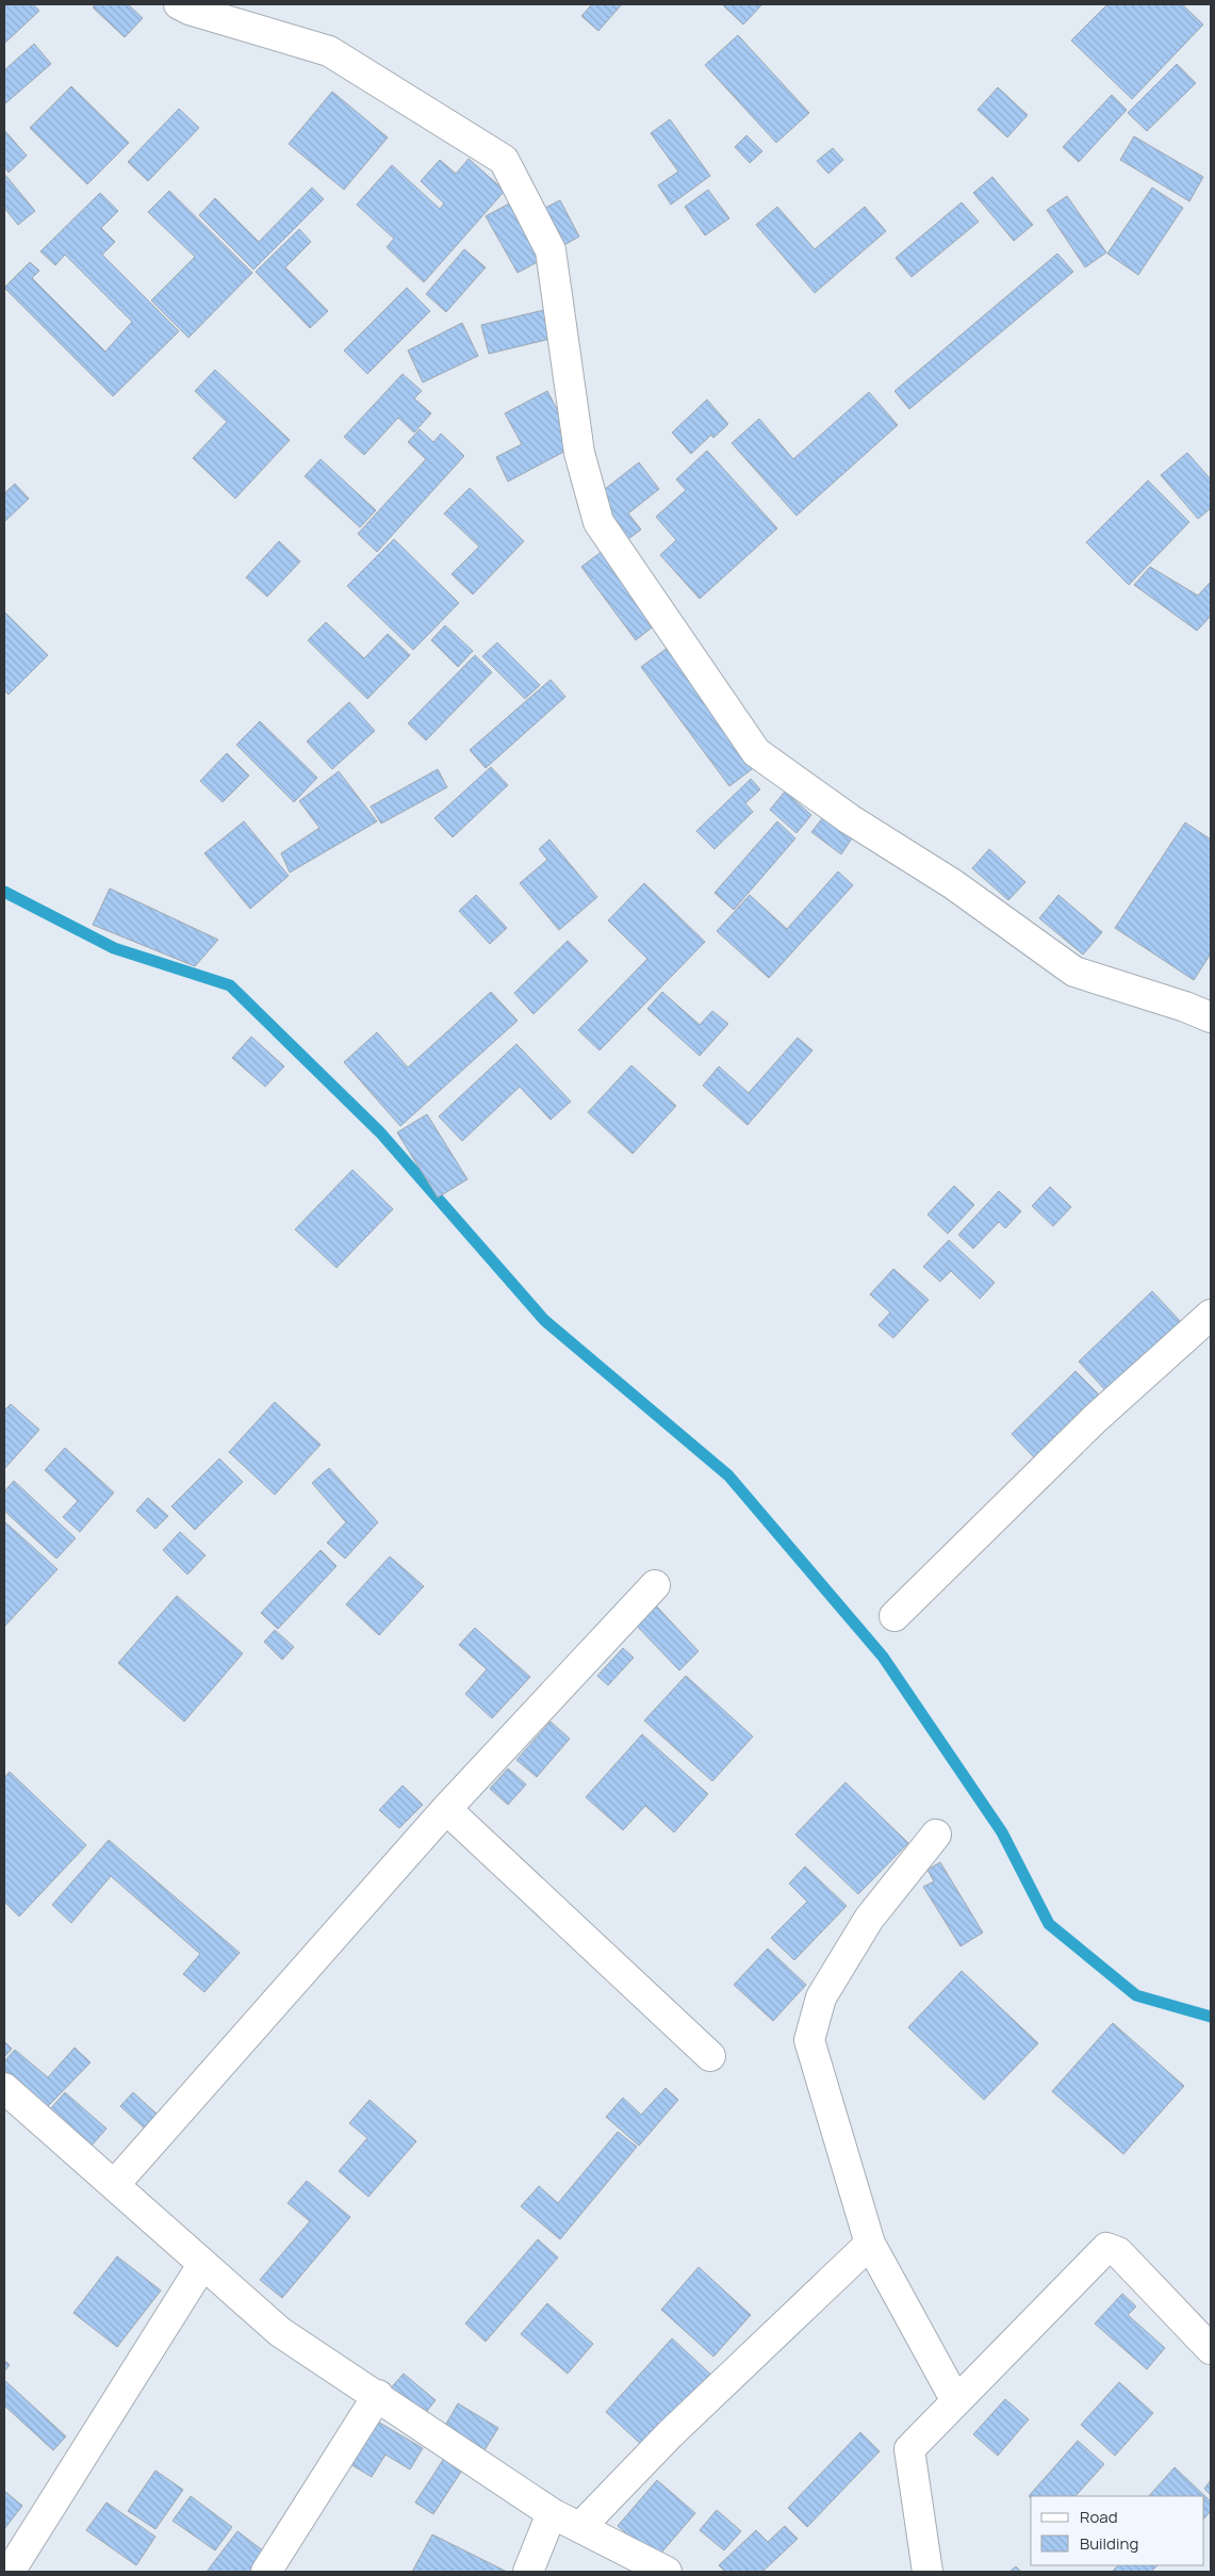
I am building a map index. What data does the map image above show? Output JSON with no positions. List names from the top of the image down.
{
  "legend": ["Road", "Building"]
}
